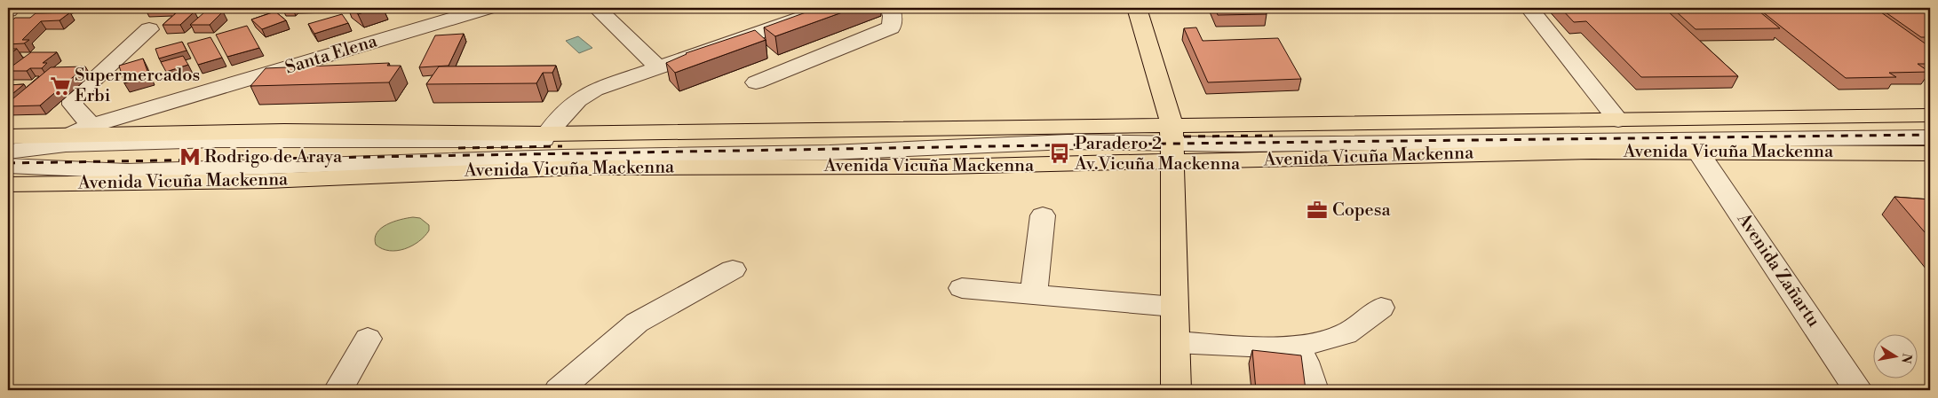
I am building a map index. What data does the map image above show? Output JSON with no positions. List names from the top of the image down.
{
  "streets": {
    "main road": ["Avenida Vicuña Mackenna"],
    "street": ["Santa Elena", "Avenida Zañartu"]
  },
  "crossings": [
    ["Santa Elena", "Avenida Vicuña Mackenna"],
    ["Avenida Vicuña Mackenna", "Avenida Zañartu"]
  ],
  "places": {
    "supermarket": ["Supermercados Erbi"],
    "bus stop": ["Paradero 2 Av.Vicuña Mackenna"],
    "metro station": ["Rodrigo de Araya"],
    "office": ["Copesa"]
  },
  "north": "right"
}
